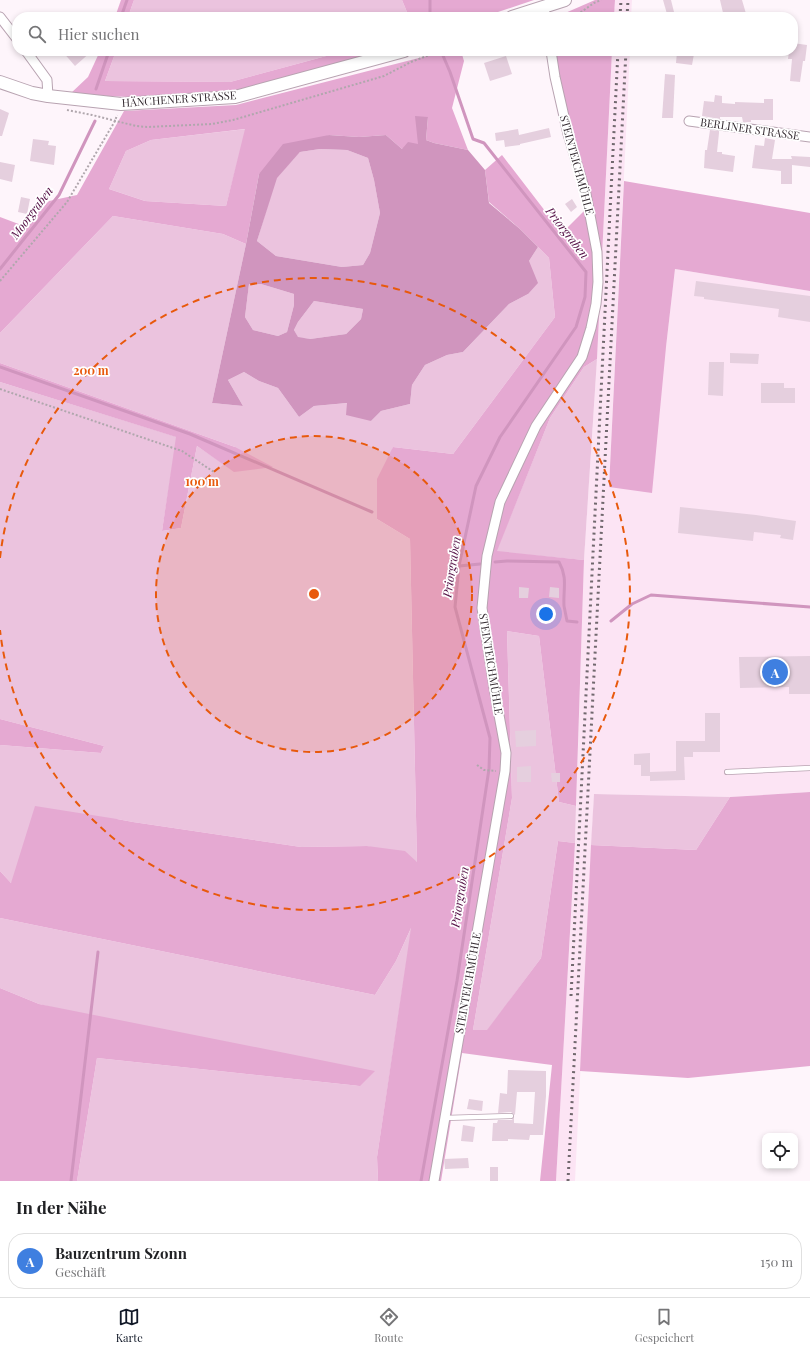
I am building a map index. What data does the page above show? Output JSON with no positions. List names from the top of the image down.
{
  "streets": {
    "main road": ["HÄNCHENER STRASSE"],
    "street": ["BERLINER STRASSE", "STEINTEICHMÜHLE"]
  },
  "water": ["Moorgraben", "Priorgraben"],
  "page": {
    "search": "Hier suchen",
    "pins": "A",
    "heading": "In der Nähe",
    "list": [
      {
        "mark": "A",
        "name": "Bauzentrum Szonn",
        "note": "Geschäft",
        "value": "150 m"
      }
    ],
    "nav": ["Karte", "Route", "Gespeichert"]
  },
  "rings": ["200 m", "100 m"]
}
